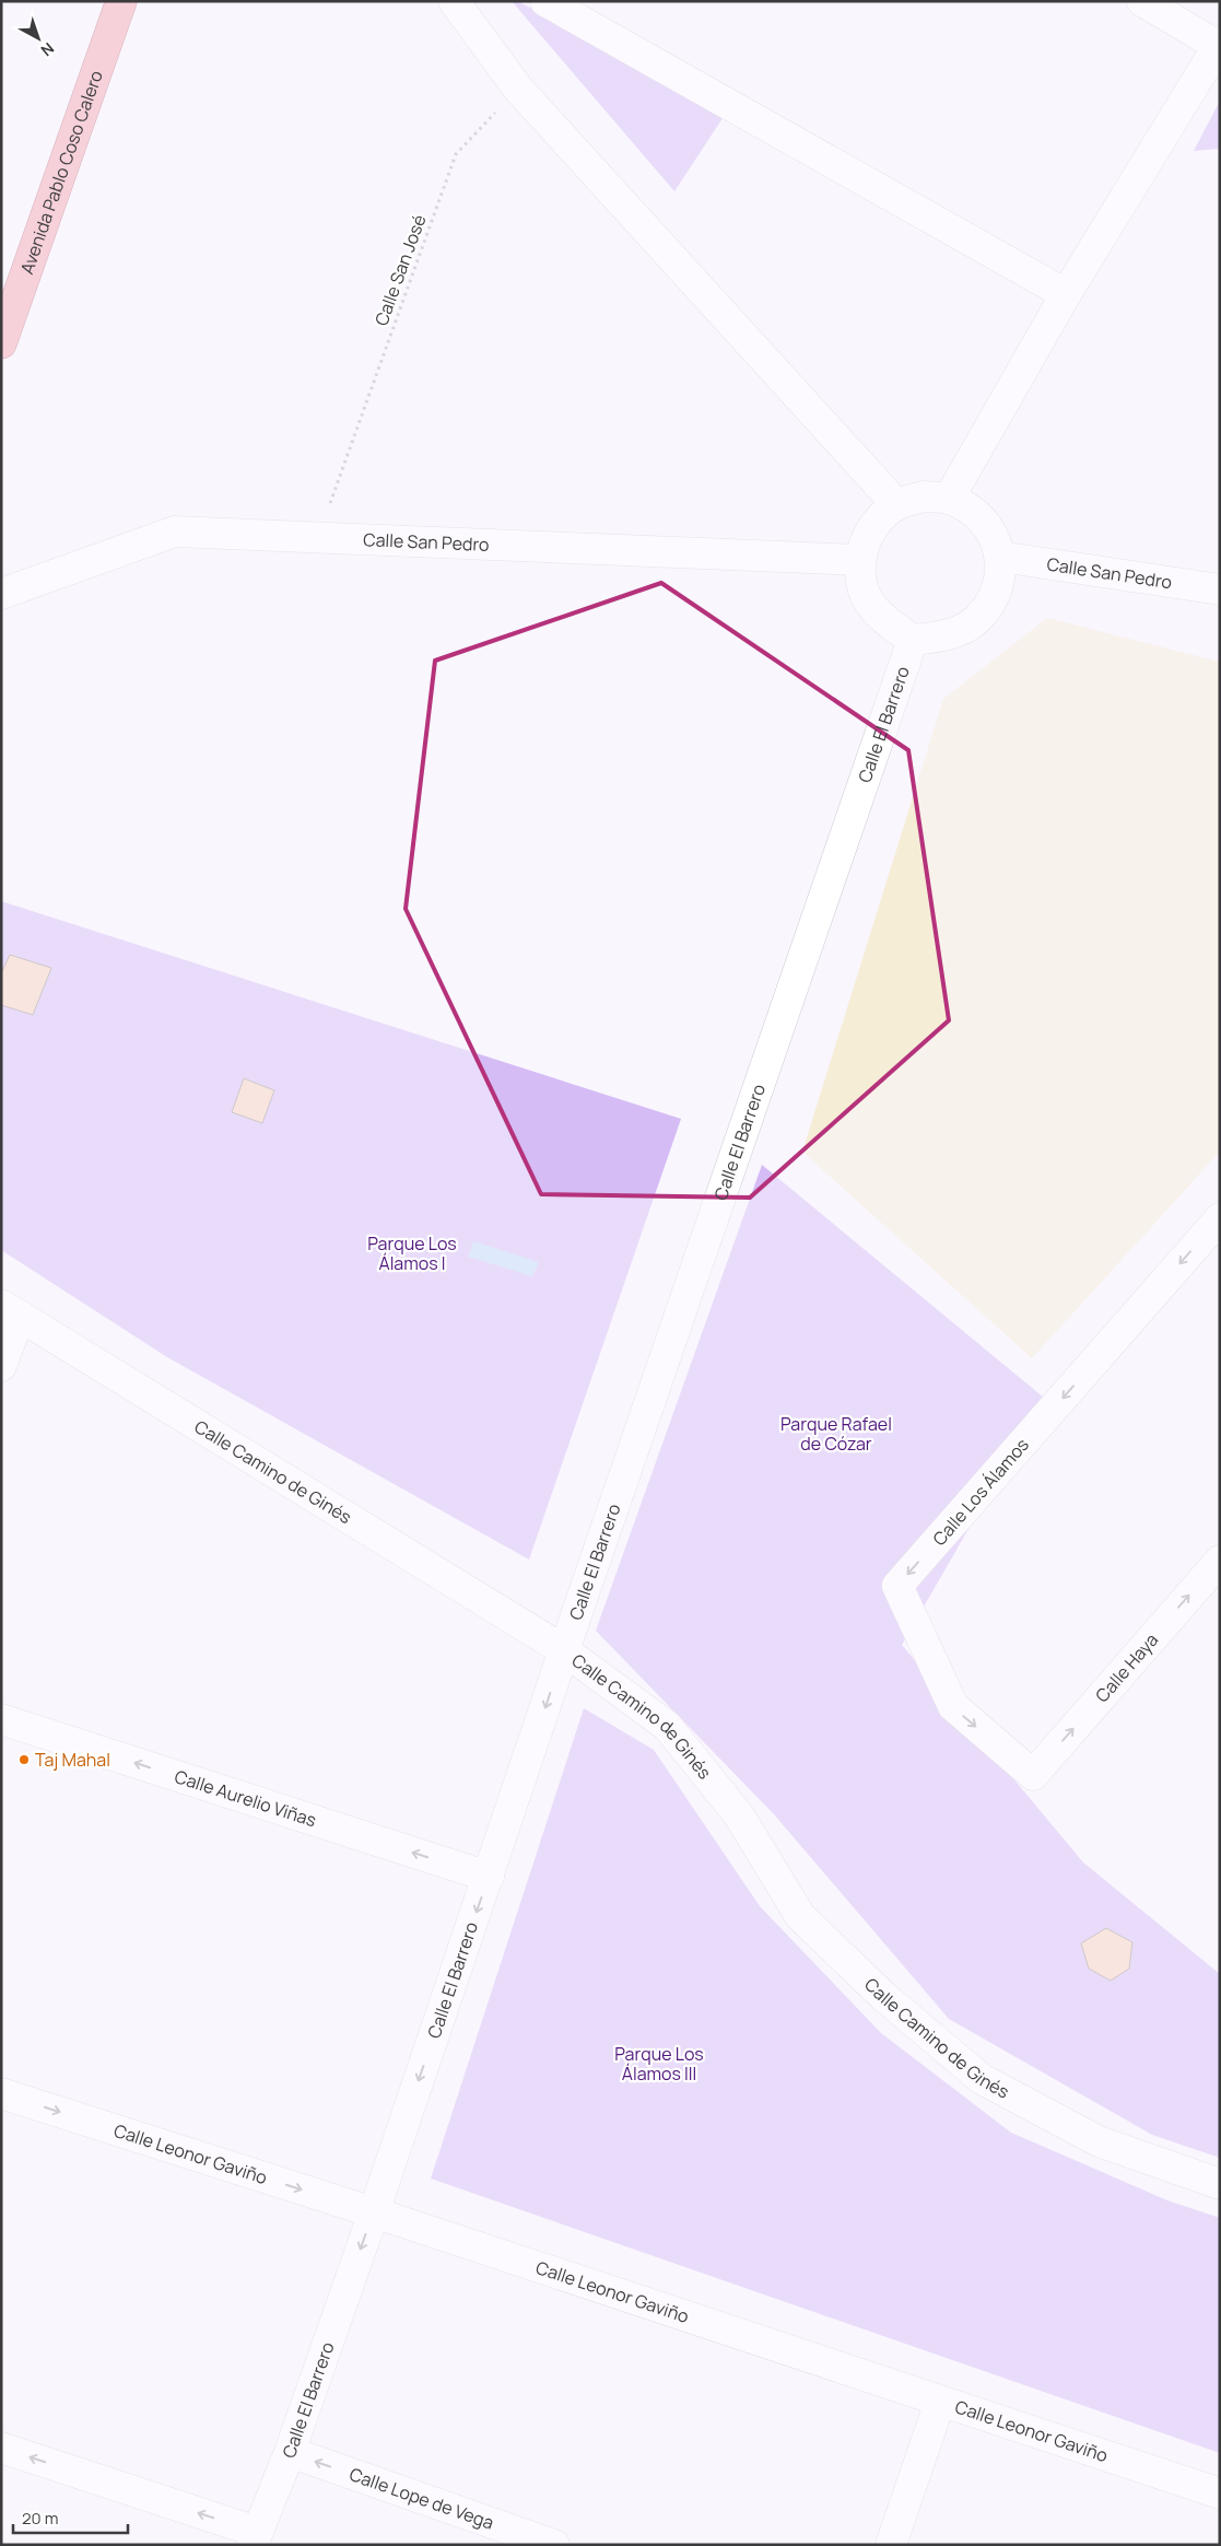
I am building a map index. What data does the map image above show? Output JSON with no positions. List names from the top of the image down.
{
  "streets": {
    "main road": ["Avenida Pablo Coso Calero"],
    "street": [
      "Calle San Pedro",
      "Calle El Barrero",
      "Calle Camino de Ginés",
      "Calle Los Álamos",
      "Calle Haya",
      "Calle Aurelio Viñas",
      "Calle Leonor Gaviño",
      "Calle Lope de Vega"
    ],
    "path": ["Calle San José"]
  },
  "crossings": [
    ["Calle San Pedro", "Calle El Barrero"],
    ["Calle El Barrero", "Calle Camino de Ginés"],
    ["Calle El Barrero", "Calle Aurelio Viñas"],
    ["Calle El Barrero", "Calle Leonor Gaviño"],
    ["Calle El Barrero", "Calle Lope de Vega"],
    ["Calle Los Álamos", "Calle Haya"]
  ],
  "one_way": [
    "Calle El Barrero",
    "Calle Los Álamos",
    "Calle Haya",
    "Calle Aurelio Viñas",
    "Calle Lope de Vega"
  ],
  "parks": ["Parque Los Álamos I", "Parque Rafael de Cózar", "Parque Los Álamos III"],
  "places": ["Taj Mahal"],
  "scale_bar": "20 m",
  "north": "bottom right"
}
